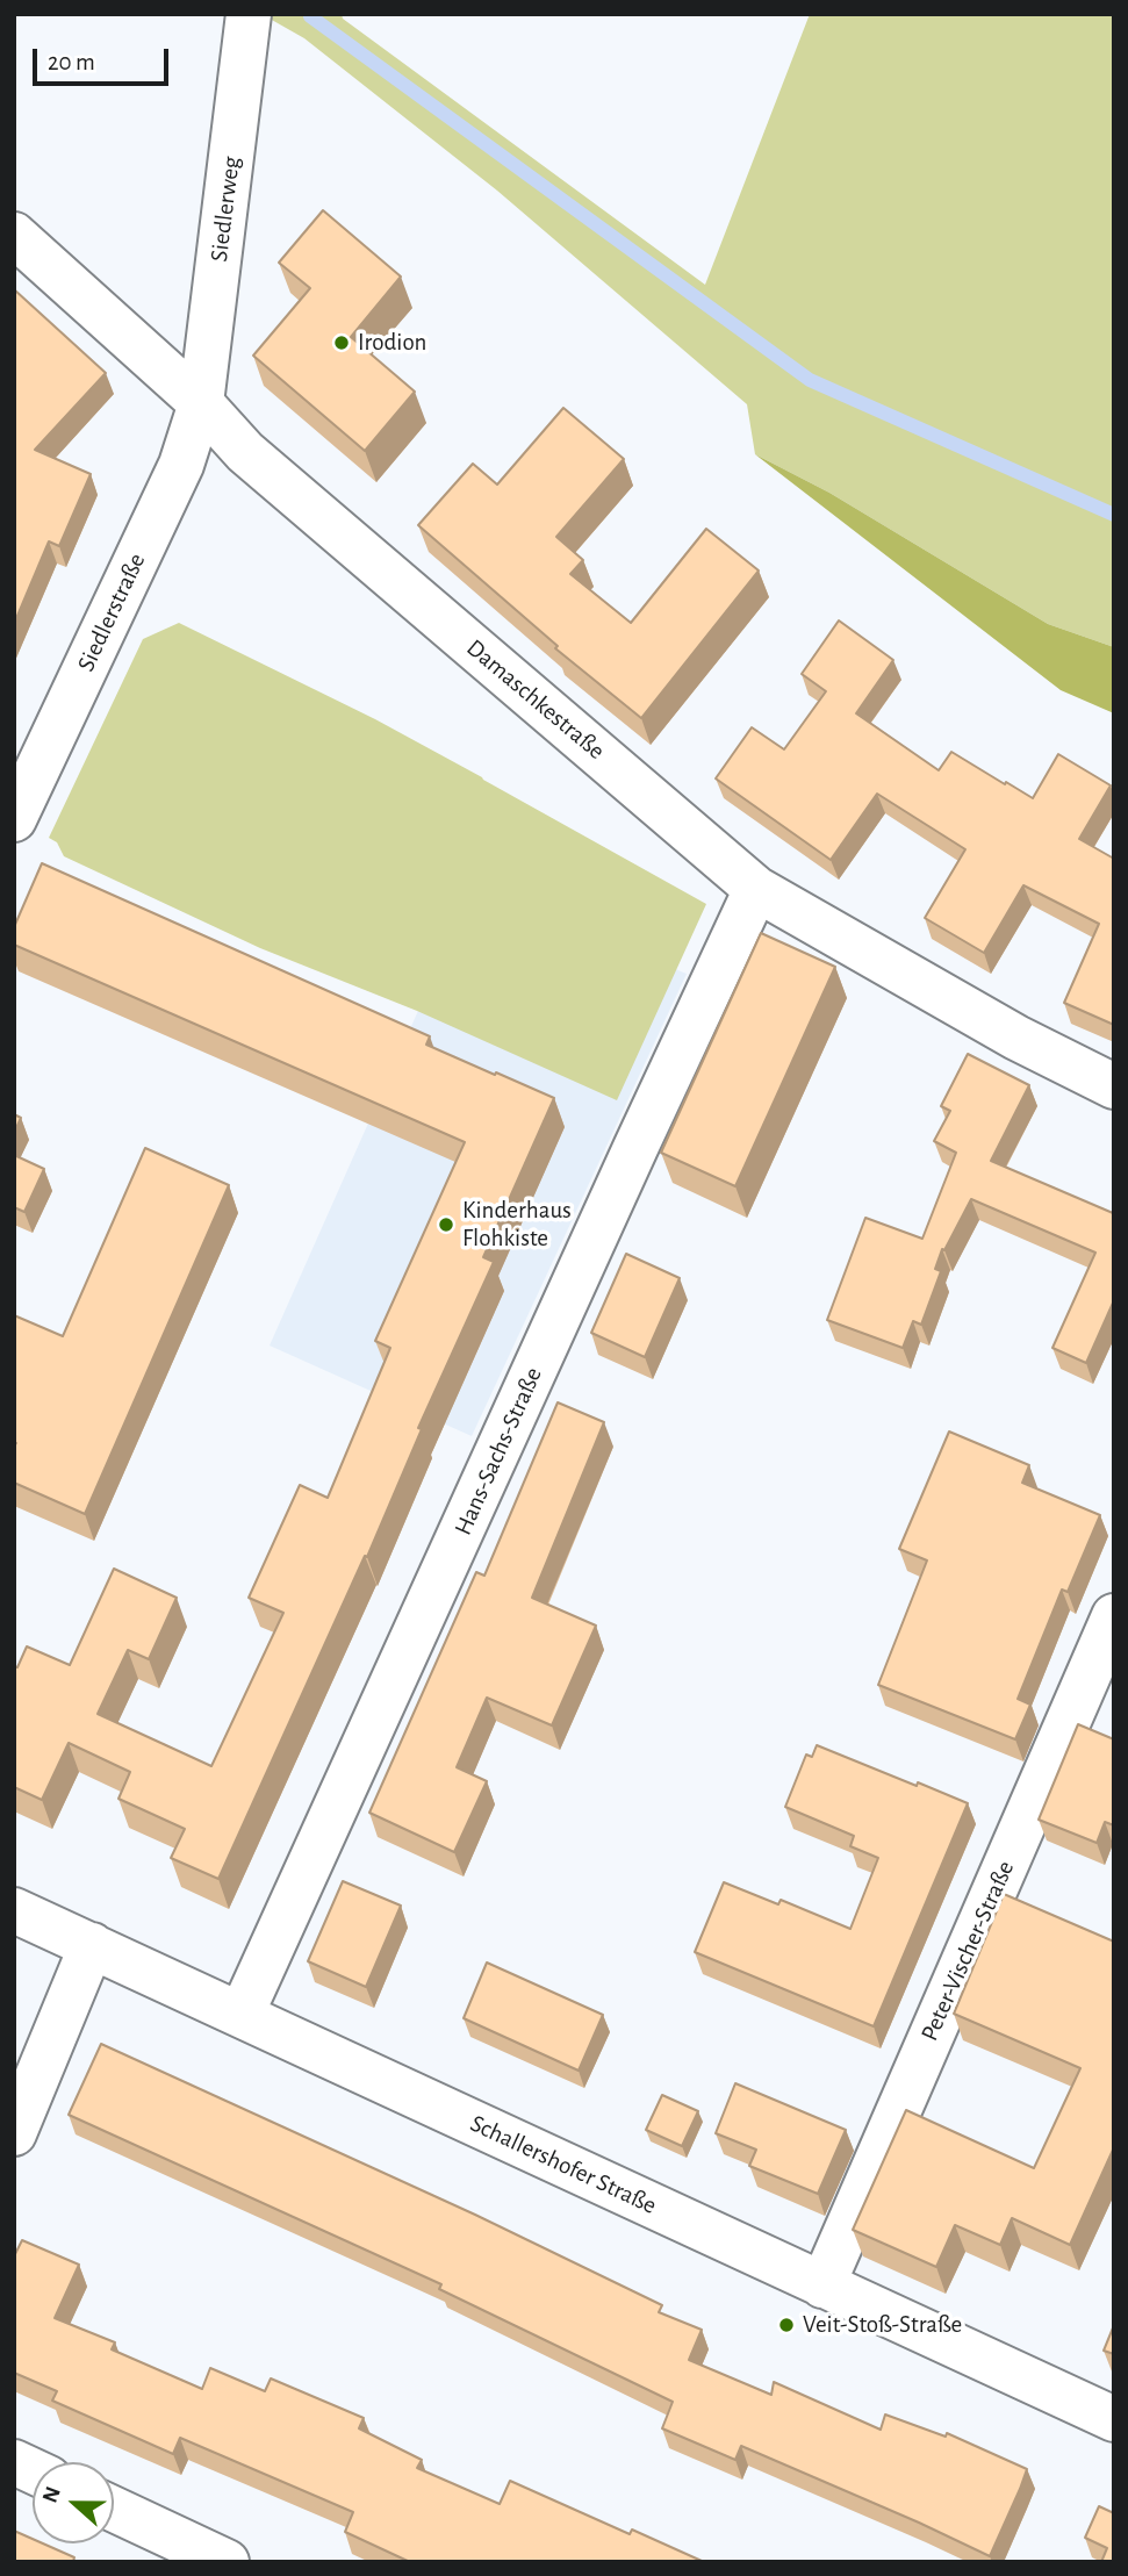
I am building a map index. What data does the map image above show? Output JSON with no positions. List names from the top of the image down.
{
  "streets": {
    "street": [
      "Siedlerweg",
      "Siedlerstraße",
      "Damaschkestraße",
      "Hans-Sachs-Straße",
      "Peter-Vischer-Straße",
      "Schallershofer Straße"
    ]
  },
  "crossings": [
    ["Siedlerweg", "Siedlerstraße"],
    ["Siedlerweg", "Damaschkestraße"],
    ["Siedlerstraße", "Damaschkestraße"],
    ["Damaschkestraße", "Hans-Sachs-Straße"],
    ["Hans-Sachs-Straße", "Schallershofer Straße"],
    ["Peter-Vischer-Straße", "Schallershofer Straße"]
  ],
  "places": ["Irodion", "Kinderhaus Flohkiste", "Veit-Stoß-Straße"],
  "scale_bar": "20 m",
  "north": "left"
}
